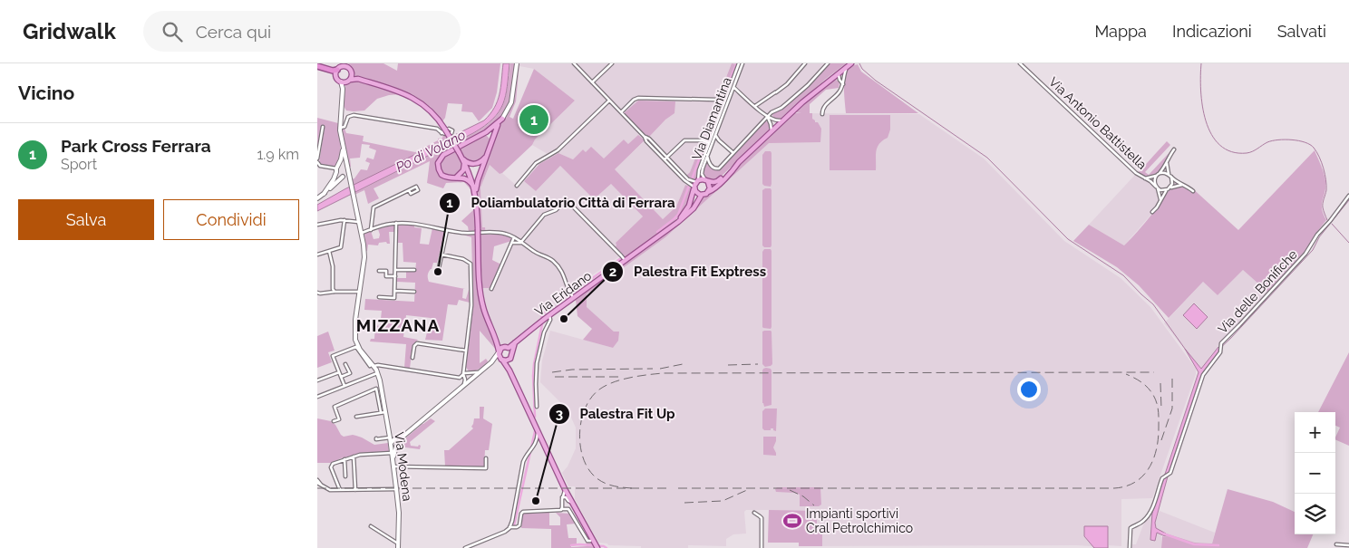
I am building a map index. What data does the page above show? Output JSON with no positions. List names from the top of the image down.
{
  "streets": {
    "main road": ["Via Eridano", "Via Modena"],
    "street": ["Via Diamantina", "Via Antonio Battistella", "Via delle Bonifiche"]
  },
  "crossings": [
    ["Via Diamantina", "Via Eridano"],
    ["Via Eridano", "Via Modena"]
  ],
  "districts": ["MIZZANA"],
  "water": ["Po di Volano"],
  "places": {
    "other": ["Poliambulatorio Città di Ferrara", "Palestra Fit Exptress", "Palestra Fit Up"],
    "sports": ["Impianti sportivi Cral Petrolchimico"]
  },
  "page": {
    "header": "Gridwalk",
    "search": "Cerca qui",
    "nav": ["Mappa", "Indicazioni", "Salvati"],
    "heading": "Vicino",
    "pins": "1",
    "list": [
      {
        "mark": "1",
        "name": "Park Cross Ferrara",
        "note": "Sport",
        "value": "1.9 km"
      }
    ],
    "buttons": ["Salva", "Condividi"],
    "map_buttons": ["+", "−"]
  }
}
